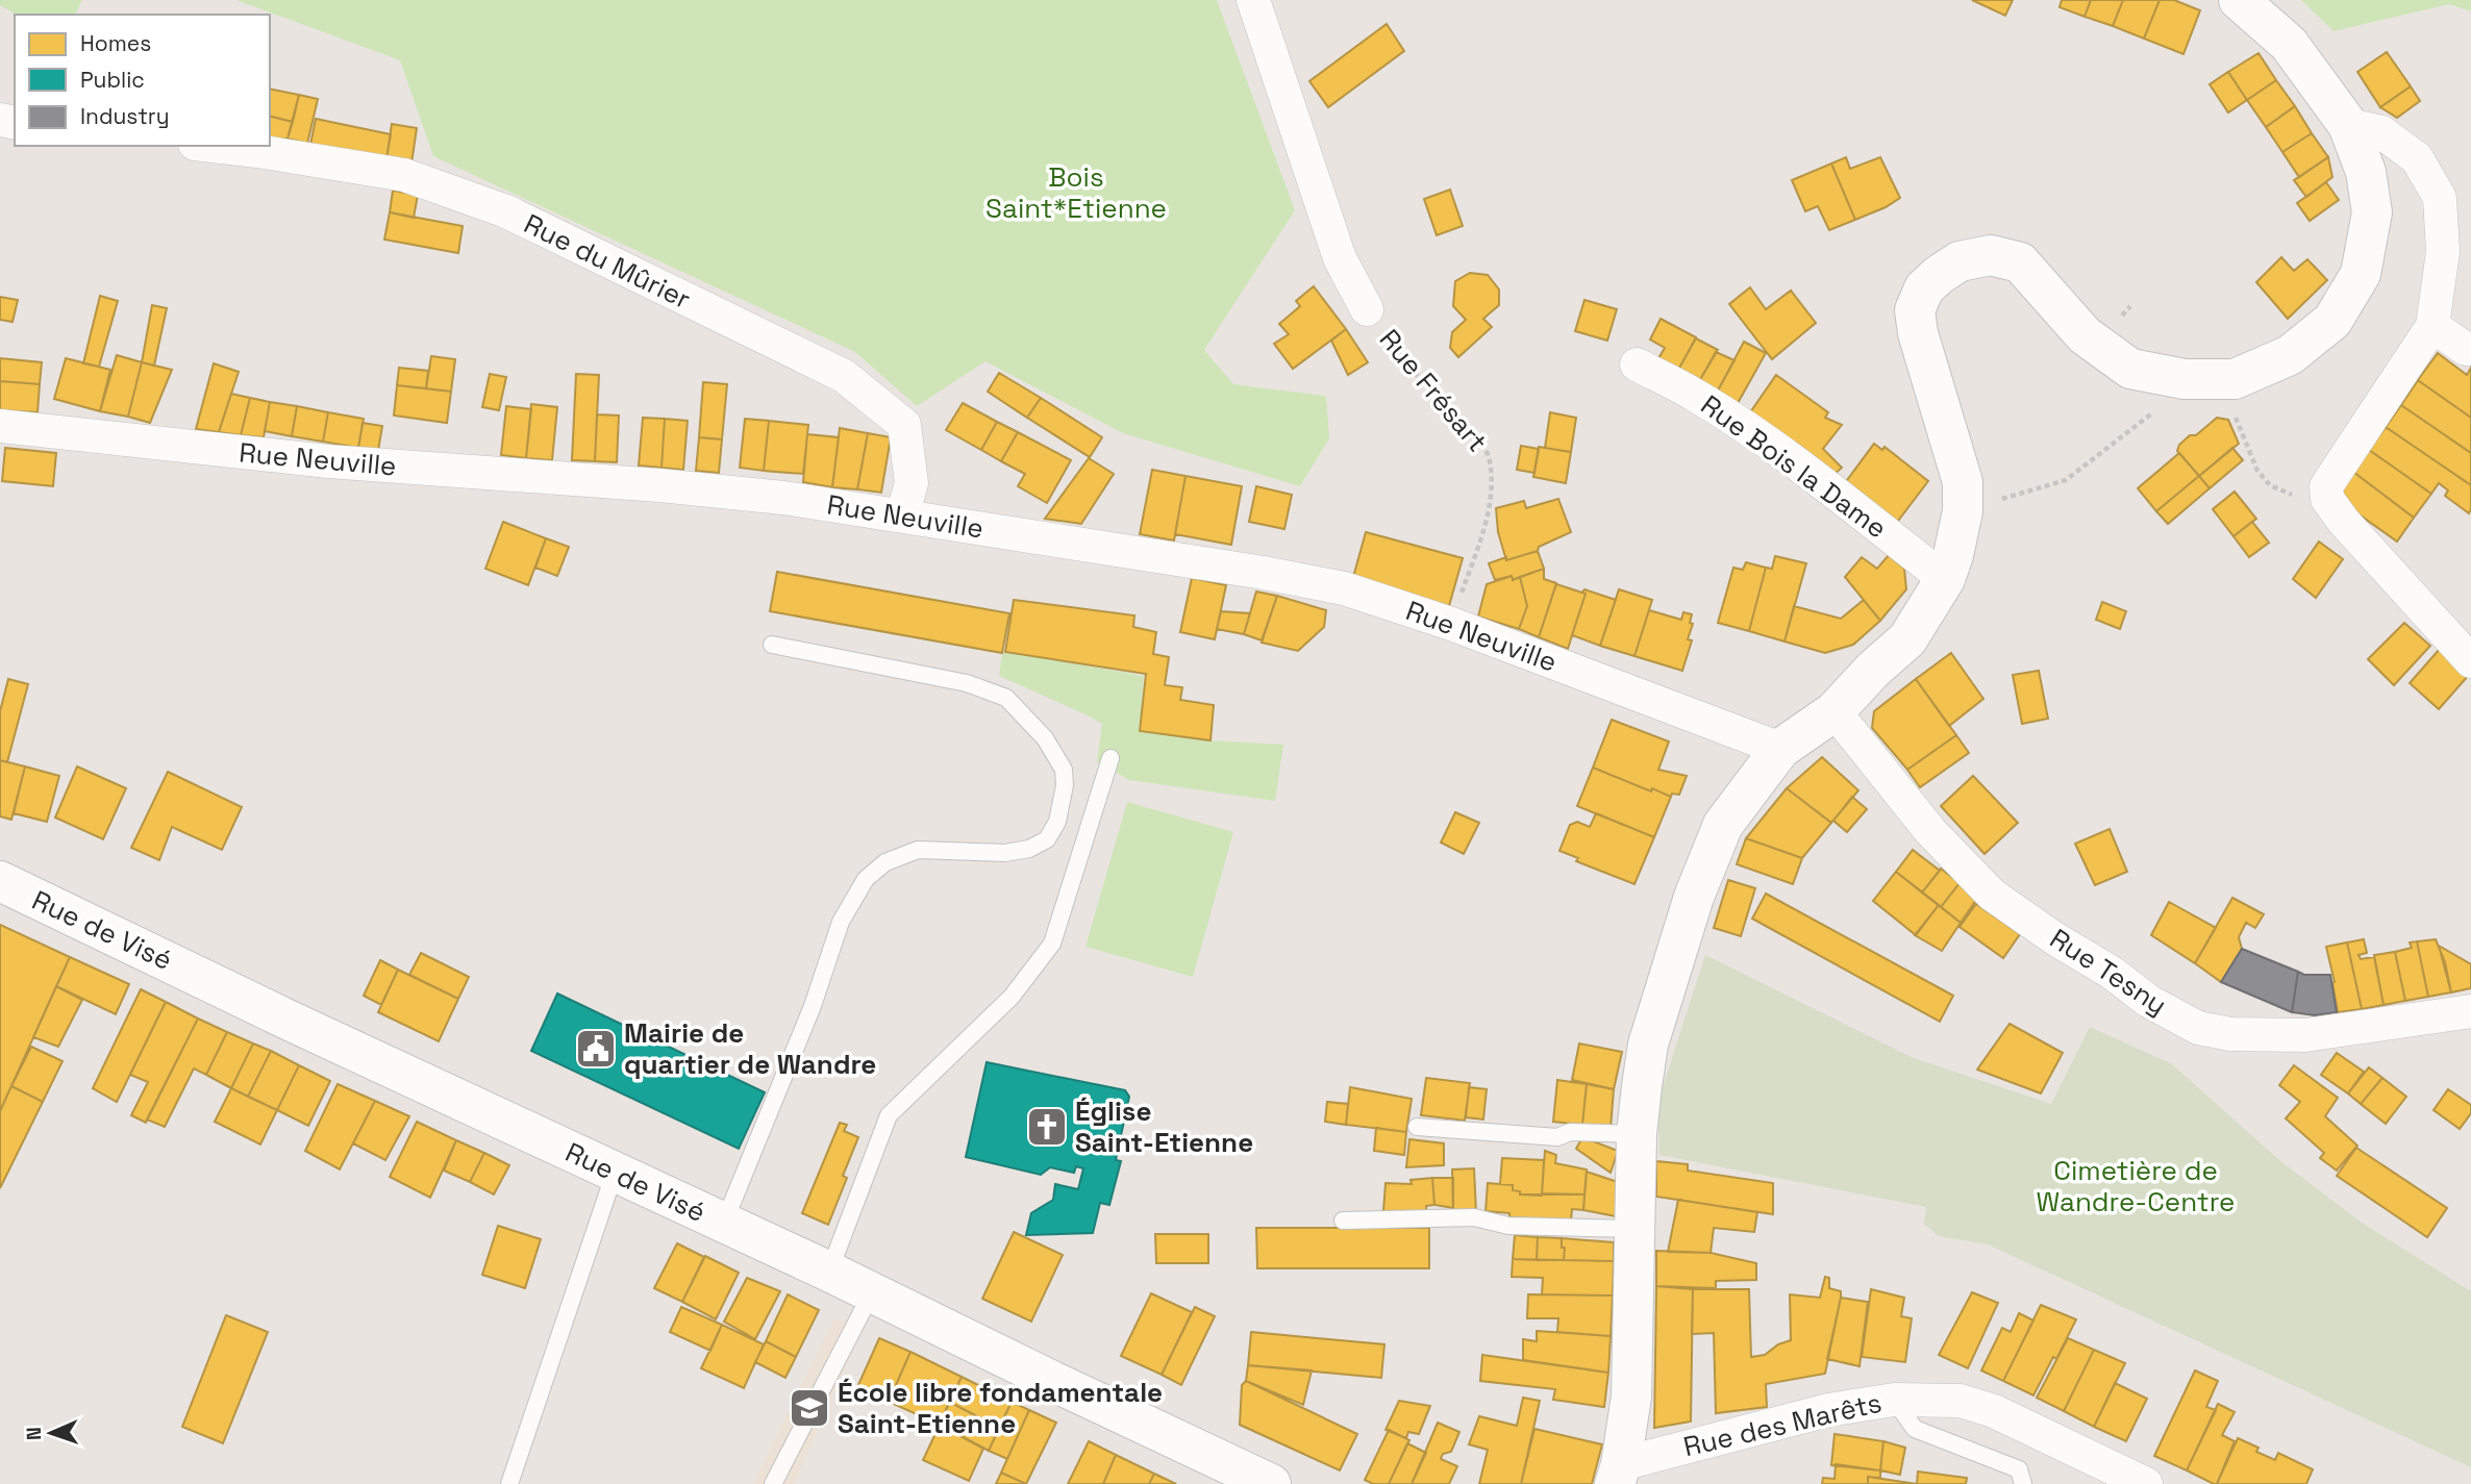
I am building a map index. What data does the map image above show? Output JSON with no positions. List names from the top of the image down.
{
  "streets": {
    "street": [
      "Rue du Mûrier",
      "Rue Frésart",
      "Rue Neuville",
      "Rue Bois la Dame",
      "Rue de Visé",
      "Rue Tesny",
      "Rue des Marêts"
    ]
  },
  "crossings": [
    ["Rue du Mûrier", "Rue Neuville"],
    ["Rue Frésart", "Rue Neuville"]
  ],
  "parks": ["Bois Saint*Etienne", "Cimetière de Wandre-Centre"],
  "places": {
    "public building": ["Mairie de quartier de Wandre"],
    "church": ["Église Saint-Etienne"],
    "school or university": ["École libre fondamentale Saint-Etienne"]
  },
  "legend": ["Homes", "Public", "Industry"],
  "north": "left"
}
